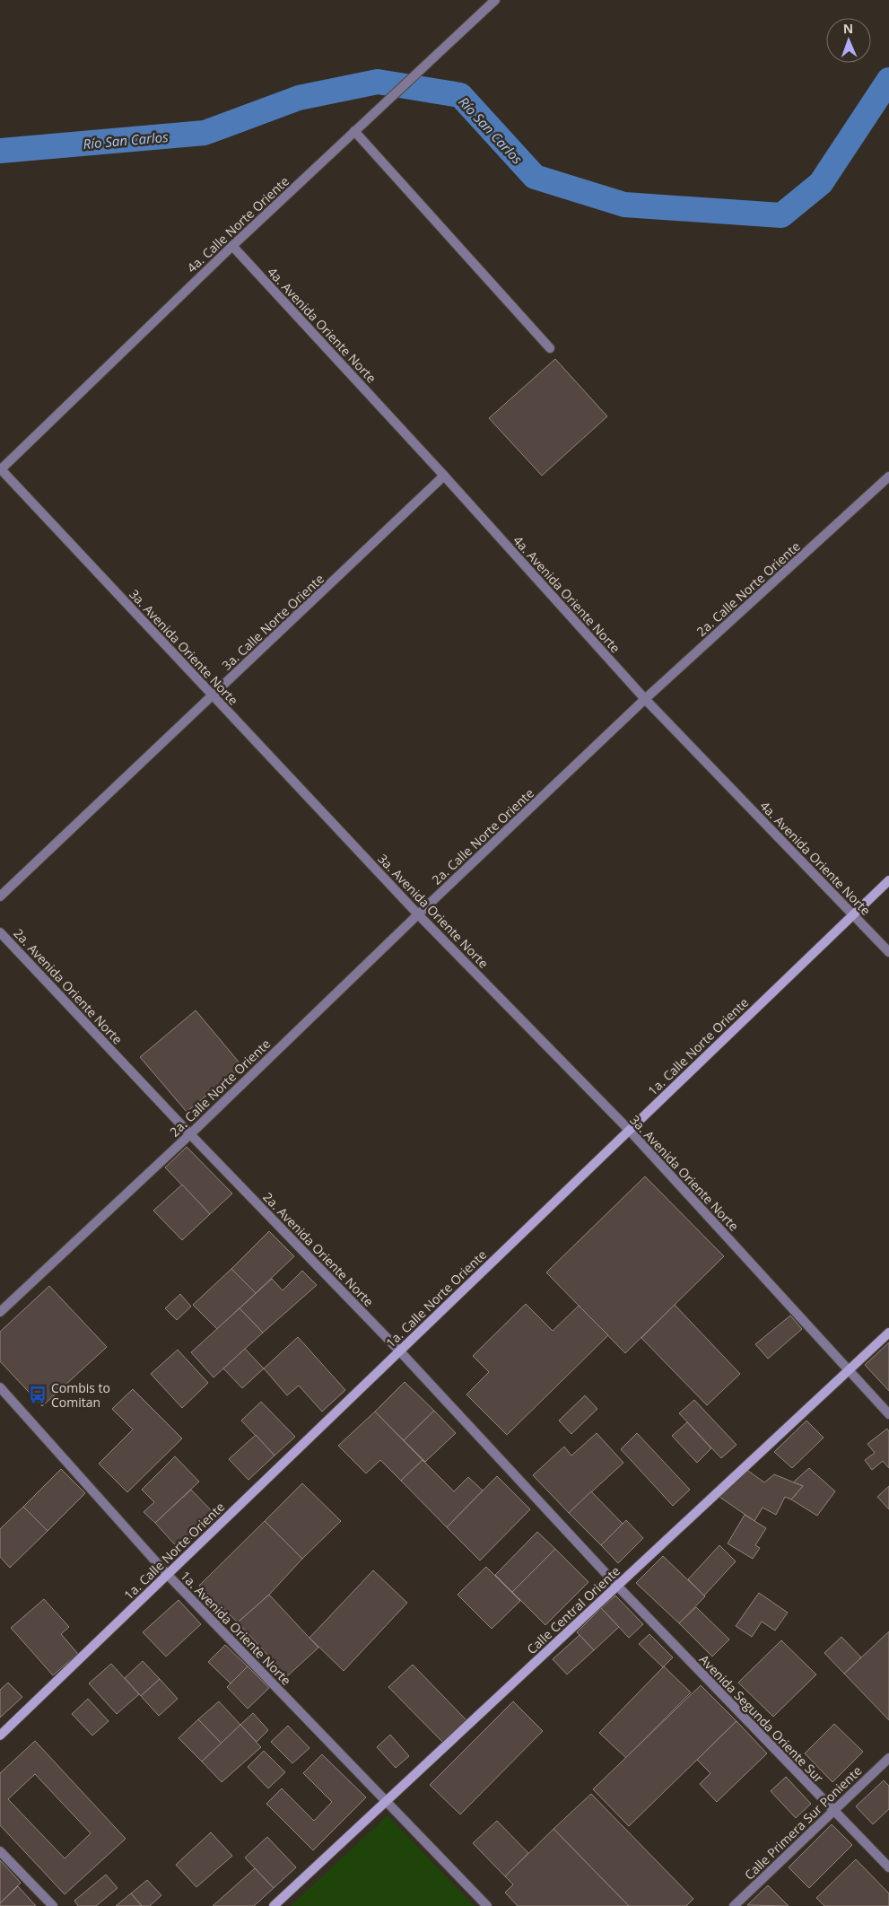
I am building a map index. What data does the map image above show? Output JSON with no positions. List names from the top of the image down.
{
  "streets": {
    "main road": ["1a. Calle Norte Oriente", "Calle Central Oriente"],
    "street": [
      "4a. Calle Norte Oriente",
      "4a. Avenida Oriente Norte",
      "2a. Calle Norte Oriente",
      "3a. Calle Norte Oriente",
      "3a. Avenida Oriente Norte",
      "2a. Avenida Oriente Norte",
      "1a. Avenida Oriente Norte",
      "Avenida Segunda Oriente Sur",
      "Calle Primera Sur Poniente"
    ]
  },
  "crossings": [
    ["4a. Calle Norte Oriente", "4a. Avenida Oriente Norte"],
    ["4a. Calle Norte Oriente", "3a. Avenida Oriente Norte"],
    ["4a. Avenida Oriente Norte", "2a. Calle Norte Oriente"],
    ["4a. Avenida Oriente Norte", "3a. Calle Norte Oriente"],
    ["4a. Avenida Oriente Norte", "1a. Calle Norte Oriente"],
    ["2a. Calle Norte Oriente", "3a. Avenida Oriente Norte"],
    ["2a. Calle Norte Oriente", "2a. Avenida Oriente Norte"],
    ["3a. Calle Norte Oriente", "3a. Avenida Oriente Norte"],
    ["3a. Avenida Oriente Norte", "1a. Calle Norte Oriente"],
    ["3a. Avenida Oriente Norte", "Calle Central Oriente"],
    ["2a. Avenida Oriente Norte", "1a. Calle Norte Oriente"],
    ["2a. Avenida Oriente Norte", "Calle Central Oriente"],
    ["2a. Avenida Oriente Norte", "Avenida Segunda Oriente Sur"],
    ["1a. Calle Norte Oriente", "1a. Avenida Oriente Norte"],
    ["Calle Central Oriente", "1a. Avenida Oriente Norte"],
    ["Calle Central Oriente", "Avenida Segunda Oriente Sur"],
    ["Avenida Segunda Oriente Sur", "Calle Primera Sur Poniente"]
  ],
  "water": ["Río San Carlos"],
  "places": {
    "bus stop": ["Combis to Comitan"]
  },
  "north": "top"
}
